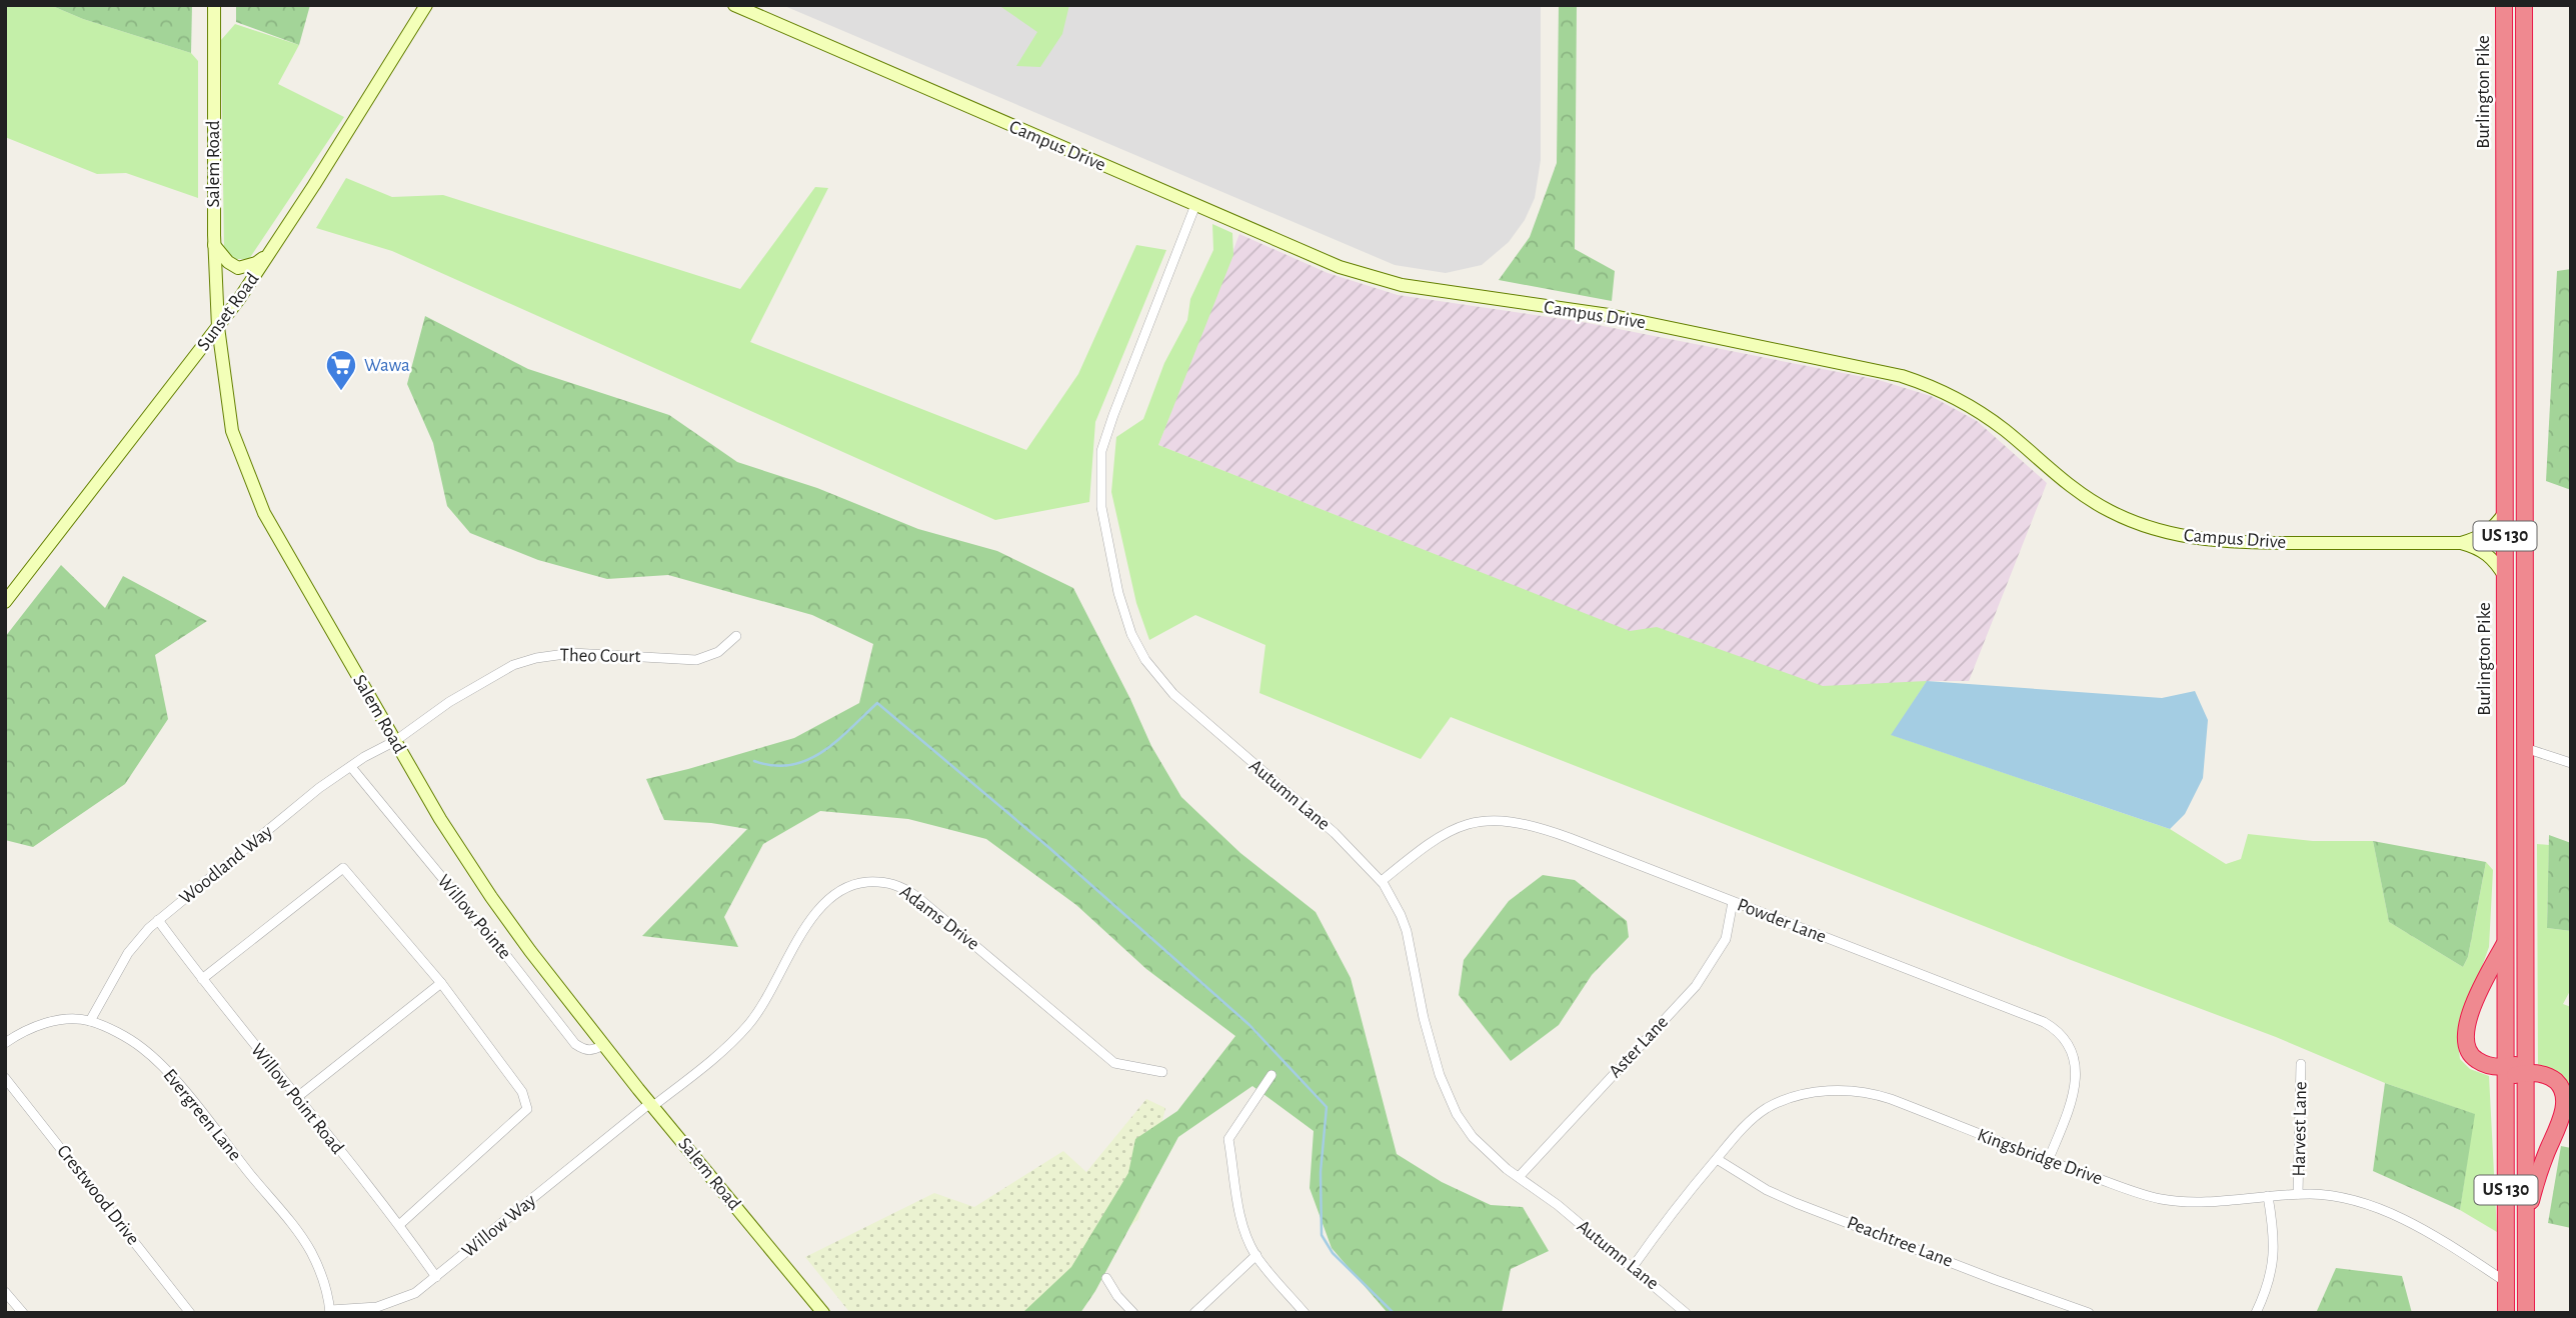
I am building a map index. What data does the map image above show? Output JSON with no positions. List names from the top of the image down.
{
  "streets": {
    "highway": ["Burlington Pike", "US 130"],
    "street": [
      "Campus Drive",
      "Salem Road",
      "Sunset Road",
      "Theo Court",
      "Autumn Lane",
      "Woodland Way",
      "Willow Pointe",
      "Adams Drive",
      "Powder Lane",
      "Aster Lane",
      "Willow Point Road",
      "Evergreen Lane",
      "Harvest Lane",
      "Kingsbridge Drive",
      "Crestwood Drive",
      "Willow Way",
      "Peachtree Lane"
    ]
  },
  "crossings": [
    ["Burlington Pike", "Campus Drive"],
    ["Burlington Pike", "Kingsbridge Drive"],
    ["Campus Drive", "Autumn Lane"],
    ["Salem Road", "Sunset Road"],
    ["Salem Road", "Theo Court"],
    ["Salem Road", "Woodland Way"],
    ["Salem Road", "Willow Pointe"],
    ["Salem Road", "Adams Drive"],
    ["Salem Road", "Willow Way"],
    ["Theo Court", "Woodland Way"],
    ["Autumn Lane", "Powder Lane"],
    ["Autumn Lane", "Aster Lane"],
    ["Autumn Lane", "Kingsbridge Drive"],
    ["Woodland Way", "Willow Pointe"],
    ["Woodland Way", "Willow Point Road"],
    ["Woodland Way", "Evergreen Lane"],
    ["Adams Drive", "Willow Way"],
    ["Powder Lane", "Aster Lane"],
    ["Powder Lane", "Kingsbridge Drive"],
    ["Willow Point Road", "Willow Way"],
    ["Evergreen Lane", "Willow Way"],
    ["Harvest Lane", "Kingsbridge Drive"],
    ["Kingsbridge Drive", "Peachtree Lane"]
  ],
  "places": {
    "supermarket": ["Wawa"]
  }
}
